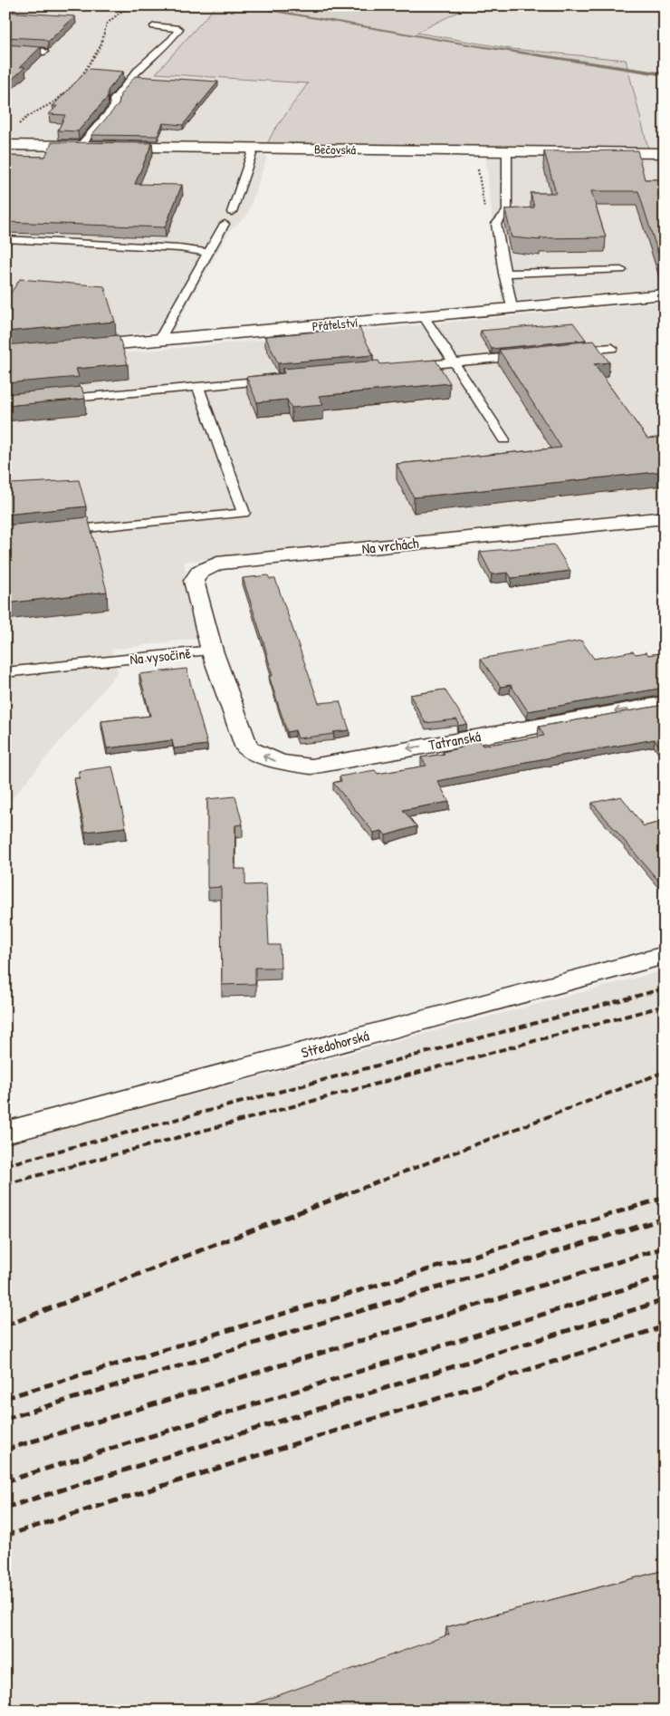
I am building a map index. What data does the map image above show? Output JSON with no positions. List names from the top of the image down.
{
  "streets": {
    "street": [
      "Bečovská",
      "Přátelství",
      "Na vrchách",
      "Na vysočině",
      "Tatranská",
      "Středohorská"
    ]
  },
  "crossings": [
    ["Na vrchách", "Na vysočině"],
    ["Na vysočině", "Tatranská"]
  ],
  "one_way": ["Tatranská"]
}
